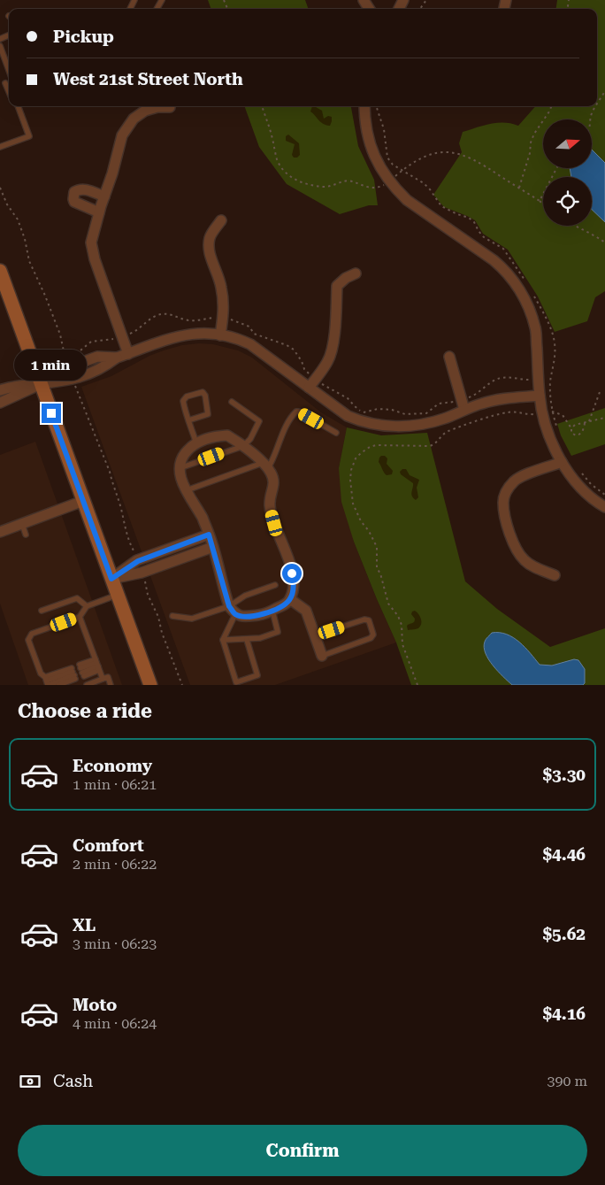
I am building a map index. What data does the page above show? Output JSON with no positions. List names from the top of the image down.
{
  "north": "right",
  "page": {
    "banner": ["Pickup", "West 21st Street North"],
    "bubble": "1 min",
    "heading": "Choose a ride",
    "list": [
      {
        "name": "Economy",
        "note": "1 min · 06:21",
        "value": "$3.30"
      },
      {
        "name": "Comfort",
        "note": "2 min · 06:22",
        "value": "$4.46"
      },
      {
        "name": "XL",
        "note": "3 min · 06:23",
        "value": "$5.62"
      },
      {
        "name": "Moto",
        "note": "4 min · 06:24",
        "value": "$4.16"
      }
    ],
    "pay": ["Cash", "390 m"],
    "buttons": "Confirm"
  }
}
